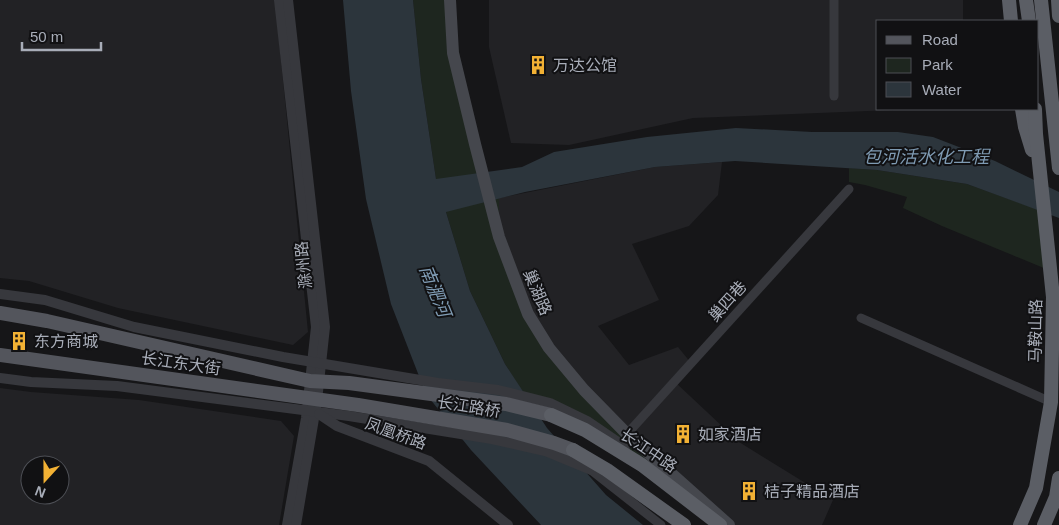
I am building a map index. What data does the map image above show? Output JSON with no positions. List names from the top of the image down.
{
  "streets": {
    "highway": ["马鞍山路", "长江中路"],
    "main road": ["巢湖路", "长江东大街", "长江路桥"],
    "street": ["滁州路", "巢四巷", "凤凰桥路"]
  },
  "crossings": [
    ["滁州路", "长江东大街"],
    ["滁州路", "凤凰桥路"],
    ["巢湖路", "巢四巷"],
    ["长江东大街", "长江路桥"],
    ["长江东大街", "凤凰桥路"],
    ["长江路桥", "长江中路"]
  ],
  "water": ["包河活水化工程", "南淝河"],
  "places": {
    "building": [
      "万达公馆",
      "东方商城",
      "如家酒店",
      "桔子精品酒店"
    ]
  },
  "legend": ["Road", "Park", "Water"],
  "scale_bar": "50 m",
  "north": "bottom"
}
